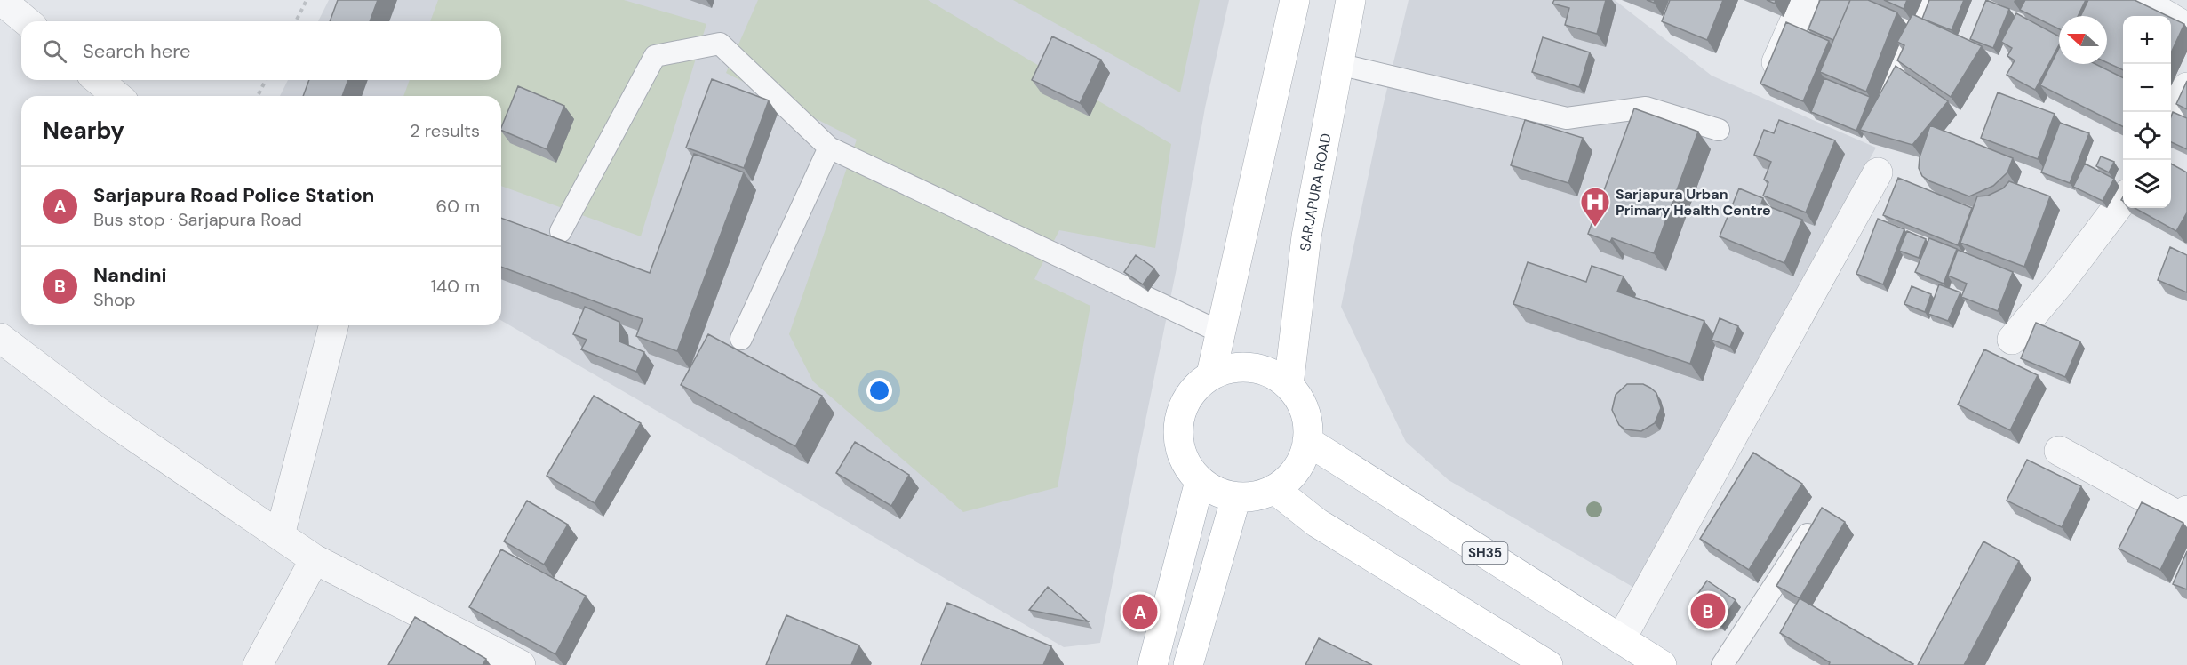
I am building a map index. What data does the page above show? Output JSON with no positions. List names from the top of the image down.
{
  "streets": {
    "main road": ["SARJAPURA ROAD", "SH35"]
  },
  "crossings": [
    ["SARJAPURA ROAD", "SH35"]
  ],
  "places": {
    "hospital": ["Sarjapura Urban Primary Health Centre"]
  },
  "north": "left",
  "page": {
    "map_buttons": ["+", "−"],
    "search": "Search here",
    "heading": ["Nearby", "2 results"],
    "list": [
      {
        "mark": "A",
        "name": "Sarjapura Road Police Station",
        "note": "Bus stop · Sarjapura Road",
        "value": "60 m"
      },
      {
        "mark": "B",
        "name": "Nandini",
        "note": "Shop",
        "value": "140 m"
      }
    ],
    "pins": ["B", "A"]
  }
}
